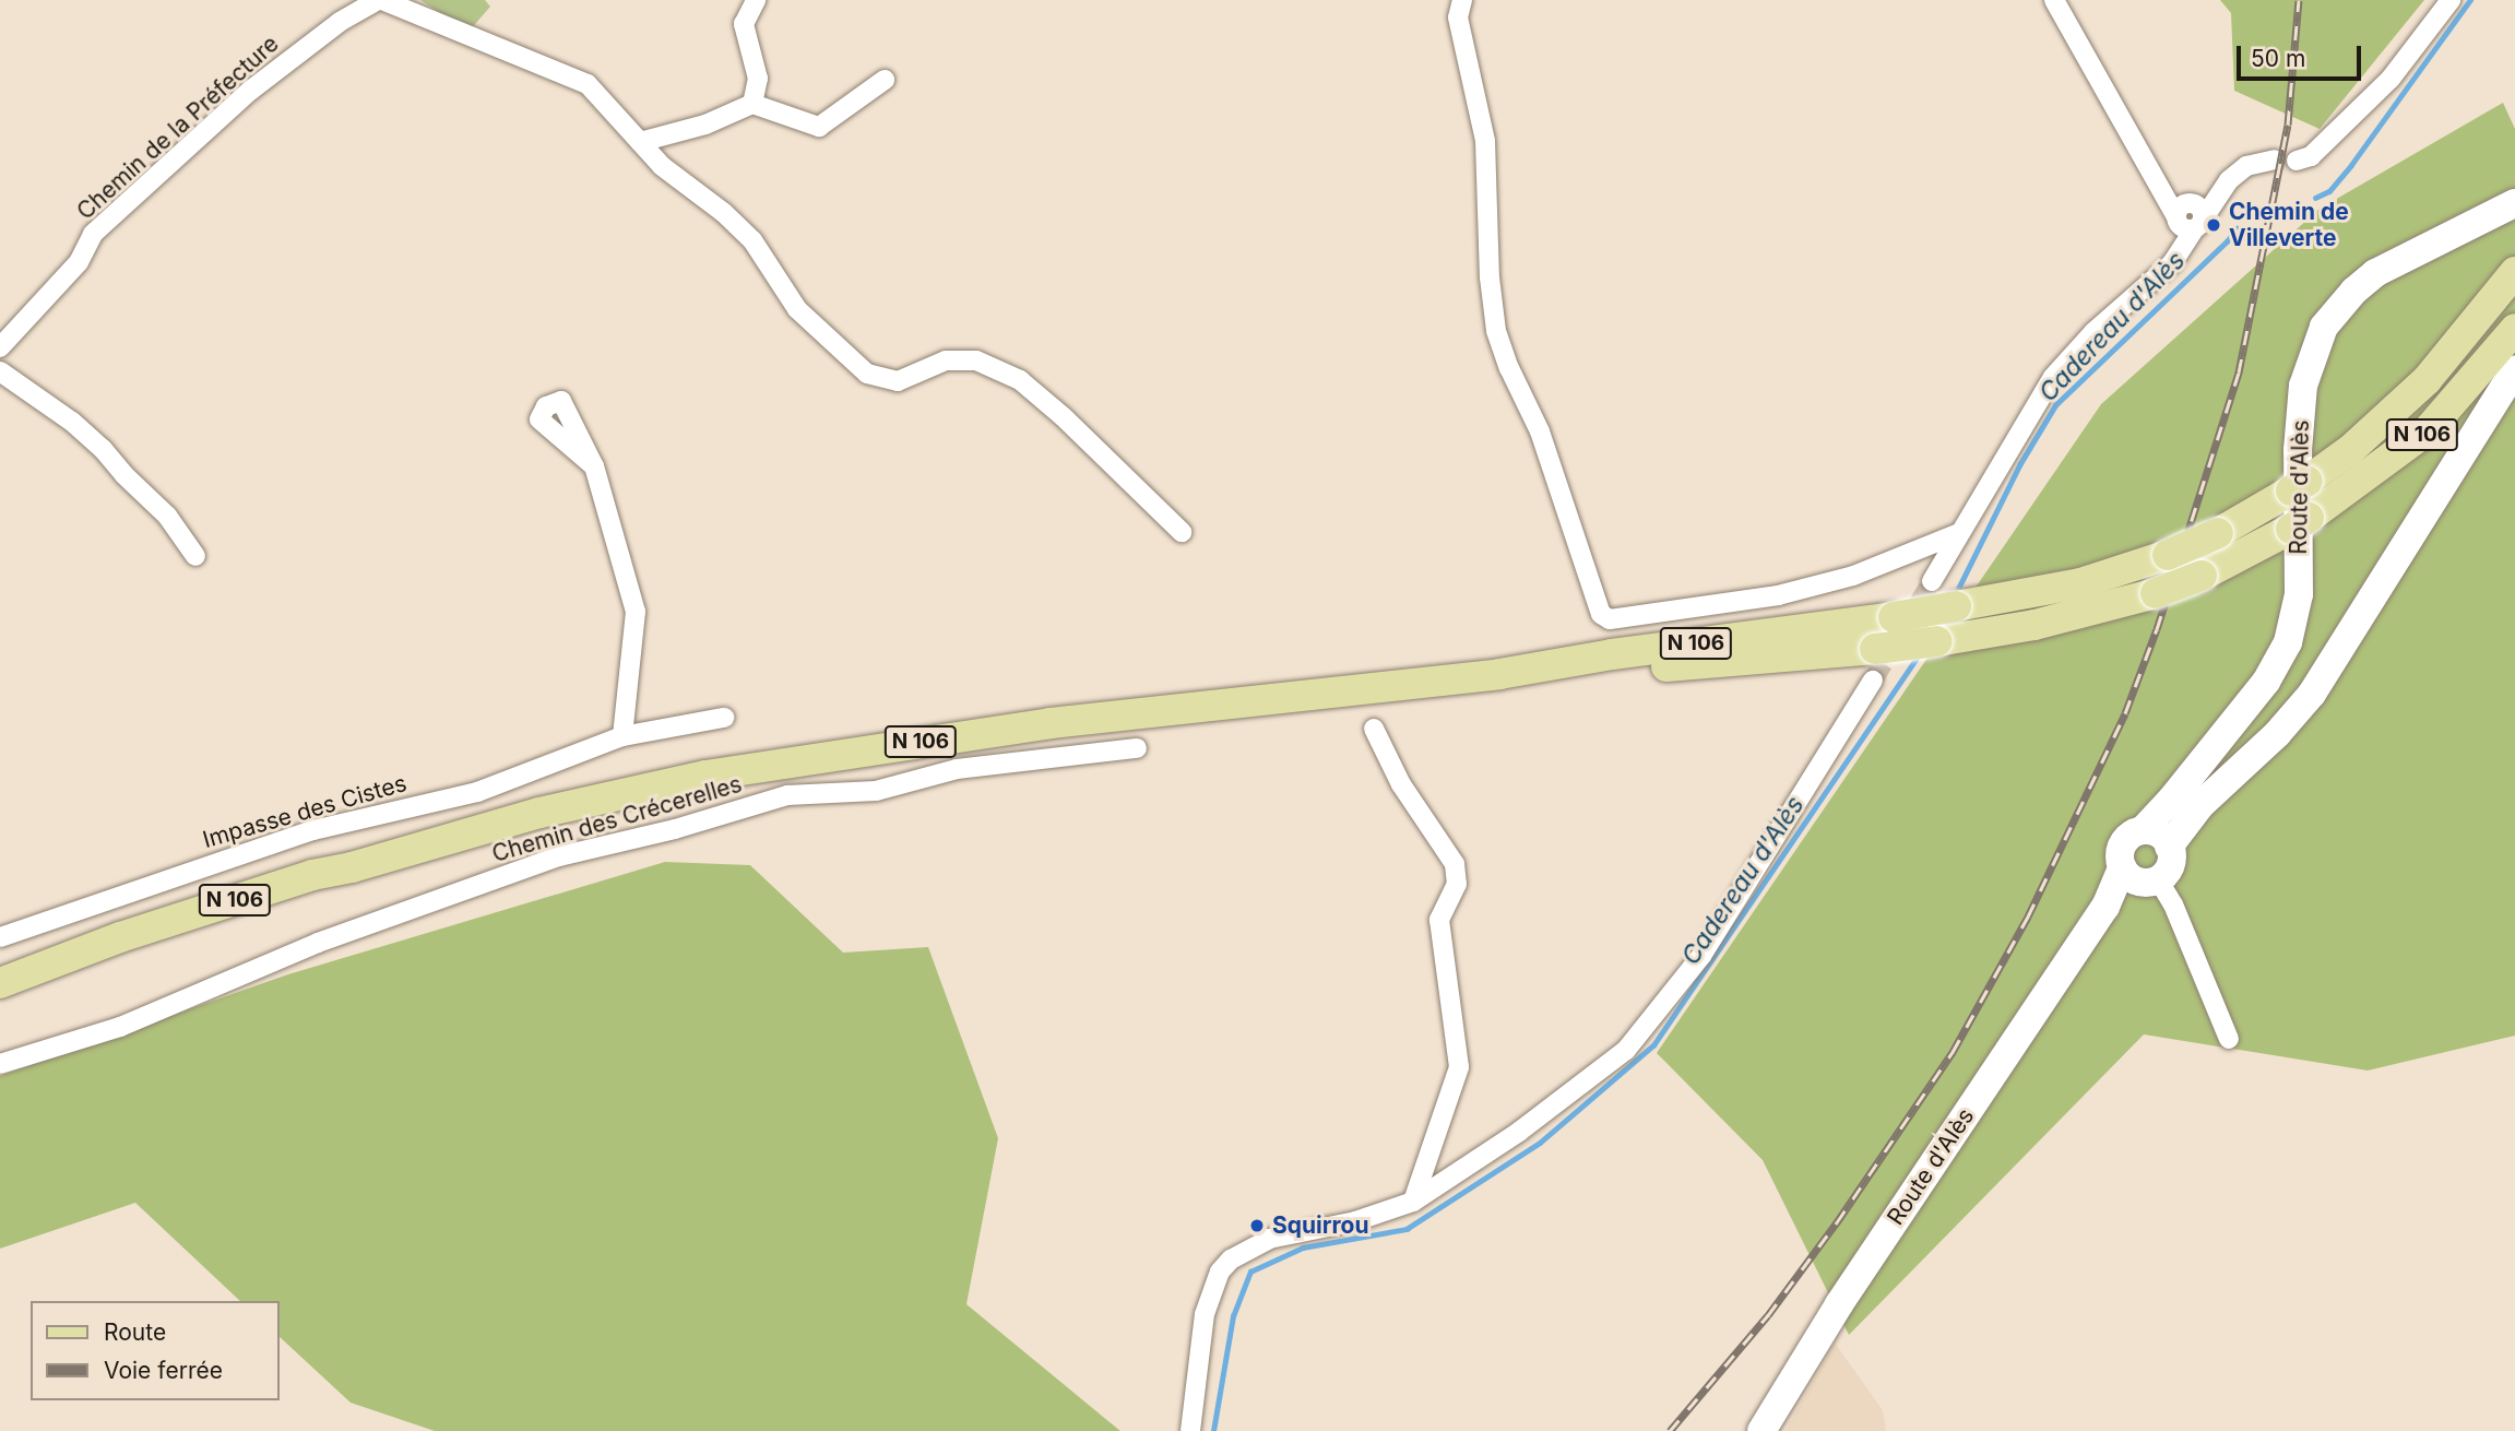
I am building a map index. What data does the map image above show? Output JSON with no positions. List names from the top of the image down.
{
  "streets": {
    "main road": ["N 106", "Route d'Alès"],
    "street": ["Chemin de la Préfecture", "Impasse des Cistes", "Chemin des Crécerelles"]
  },
  "water": ["Cadereau d'Alès"],
  "places": ["Chemin de Villeverte", "Squirrou"],
  "legend": ["Route", "Voie ferrée"],
  "scale_bar": "50 m"
}
